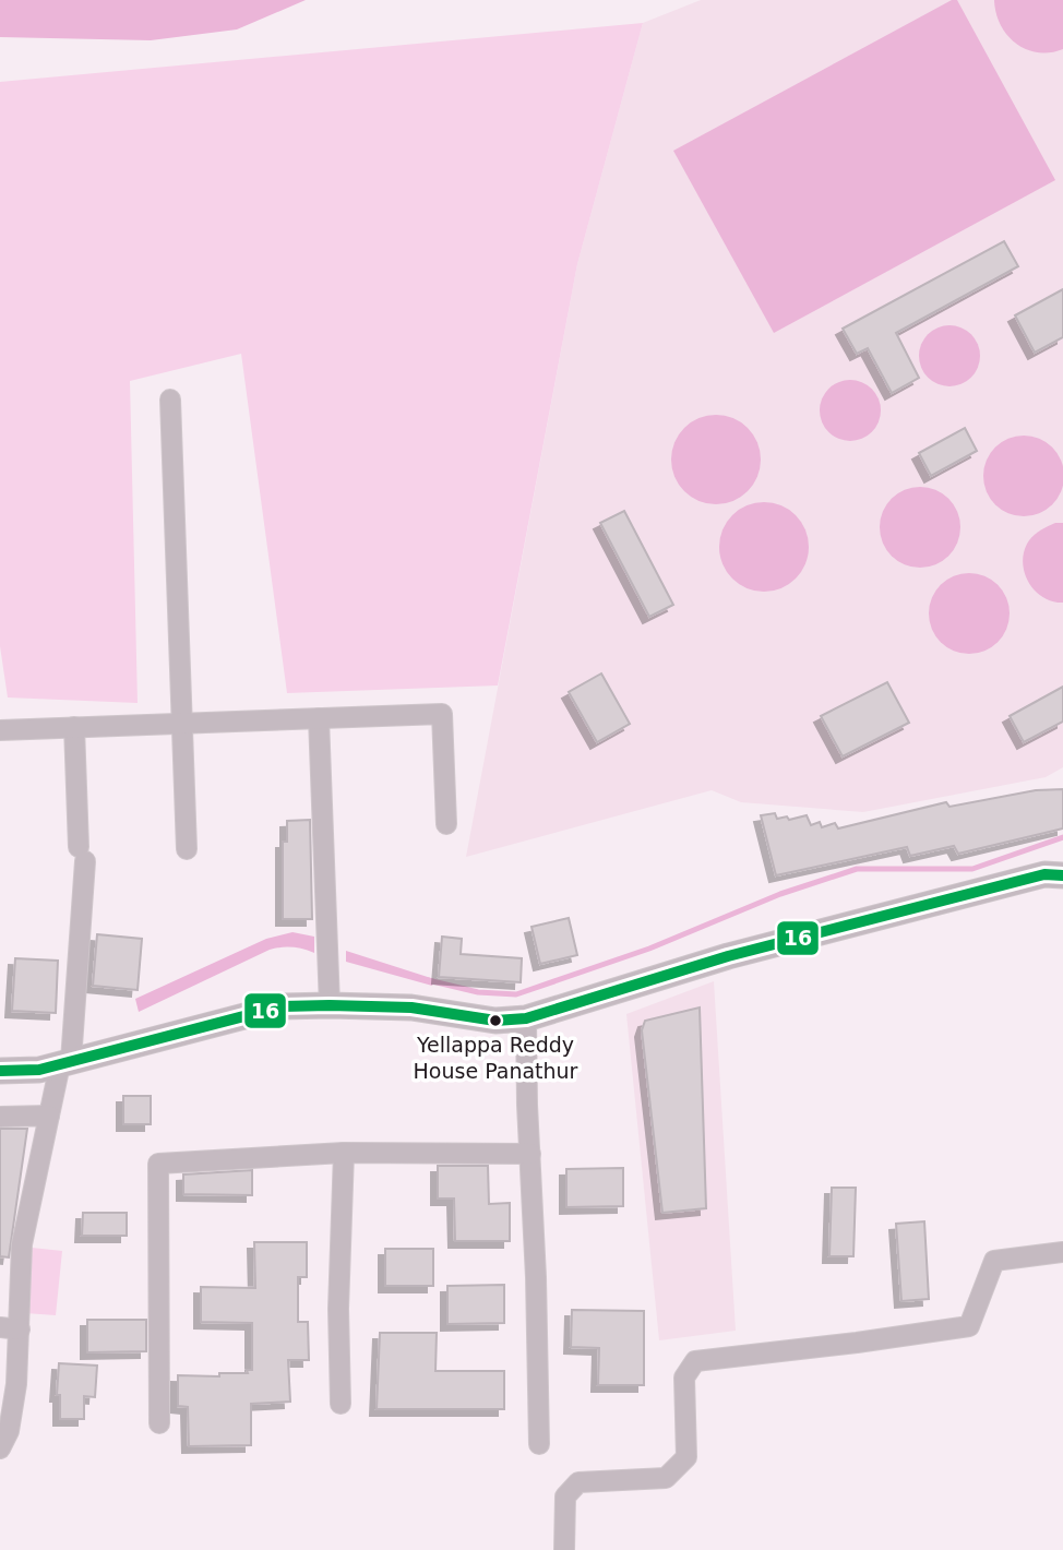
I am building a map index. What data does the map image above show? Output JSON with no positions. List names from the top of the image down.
{
  "places": ["Yellappa Reddy House Panathur"],
  "lines": ["transit line 16"]
}
